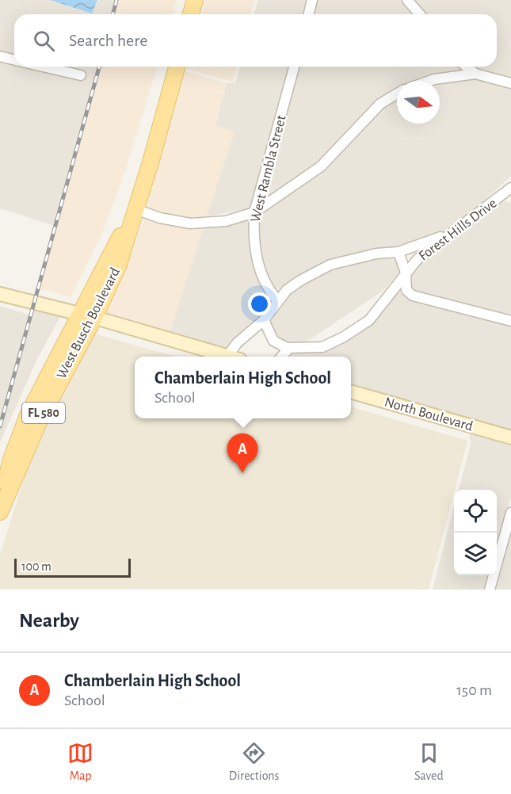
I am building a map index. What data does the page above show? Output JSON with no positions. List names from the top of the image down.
{
  "streets": {
    "main road": ["West Busch Boulevard", "FL 580"],
    "street": ["West Rambla Street", "Forest Hills Drive", "North Boulevard"]
  },
  "crossings": [
    ["West Rambla Street", "Forest Hills Drive"]
  ],
  "scale_bar": "100 m",
  "north": "right",
  "page": {
    "search": "Search here",
    "popup": ["Chamberlain High School", "School"],
    "pins": "A",
    "scale": "100 m",
    "heading": "Nearby",
    "list": [
      {
        "mark": "A",
        "name": "Chamberlain High School",
        "note": "School",
        "value": "150 m"
      }
    ],
    "nav": ["Map", "Directions", "Saved"]
  }
}
